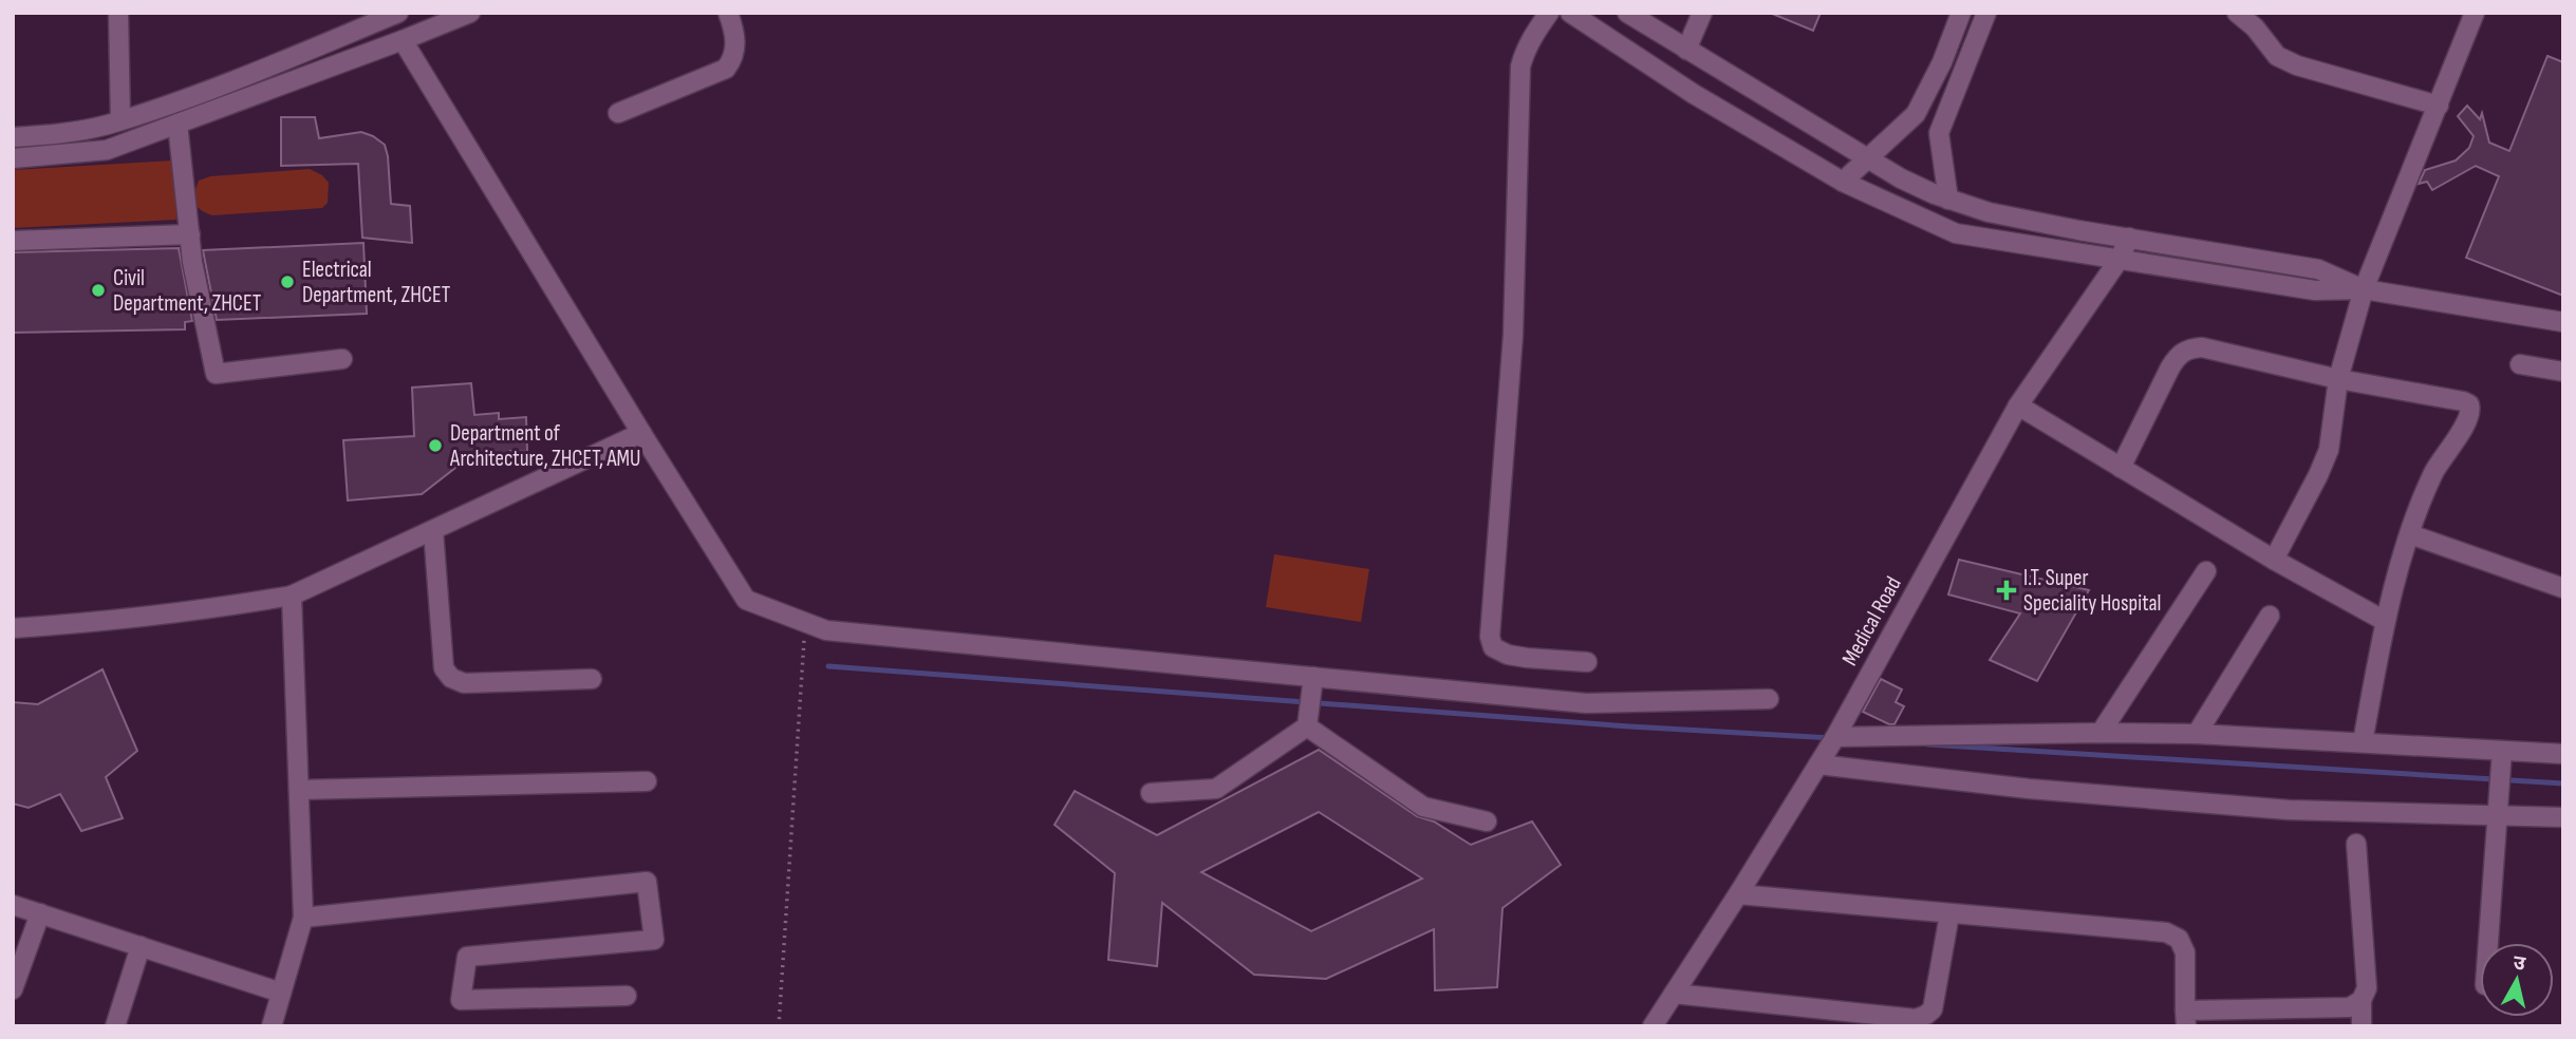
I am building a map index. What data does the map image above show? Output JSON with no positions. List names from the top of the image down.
{
  "streets": {
    "street": ["Medical Road"]
  },
  "places": {
    "other": ["Electrical Department, ZHCET", "Civil Department, ZHCET", "Department of Architecture, ZHCET, AMU"],
    "health": ["I.T. Super Speciality Hospital"]
  },
  "north": "top"
}
